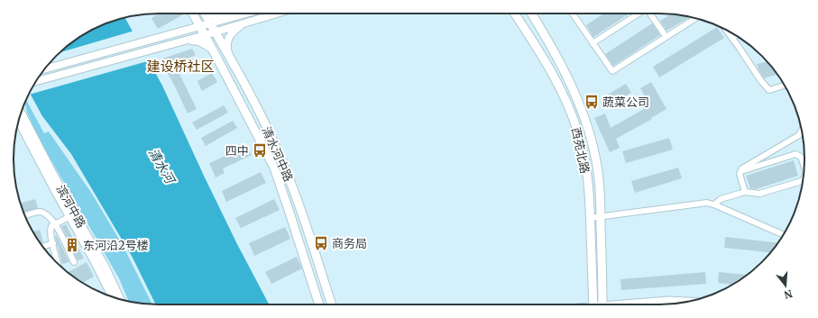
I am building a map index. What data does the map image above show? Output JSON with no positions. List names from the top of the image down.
{
  "streets": {
    "main road": ["西苑北路", "清水河中路", "滨河中路"]
  },
  "districts": ["建设桥社区"],
  "water": ["清水河"],
  "places": {
    "bus stop": ["蔬菜公司", "四中", "商务局"],
    "building": ["东河沿2号楼"]
  },
  "north": "bottom"
}
